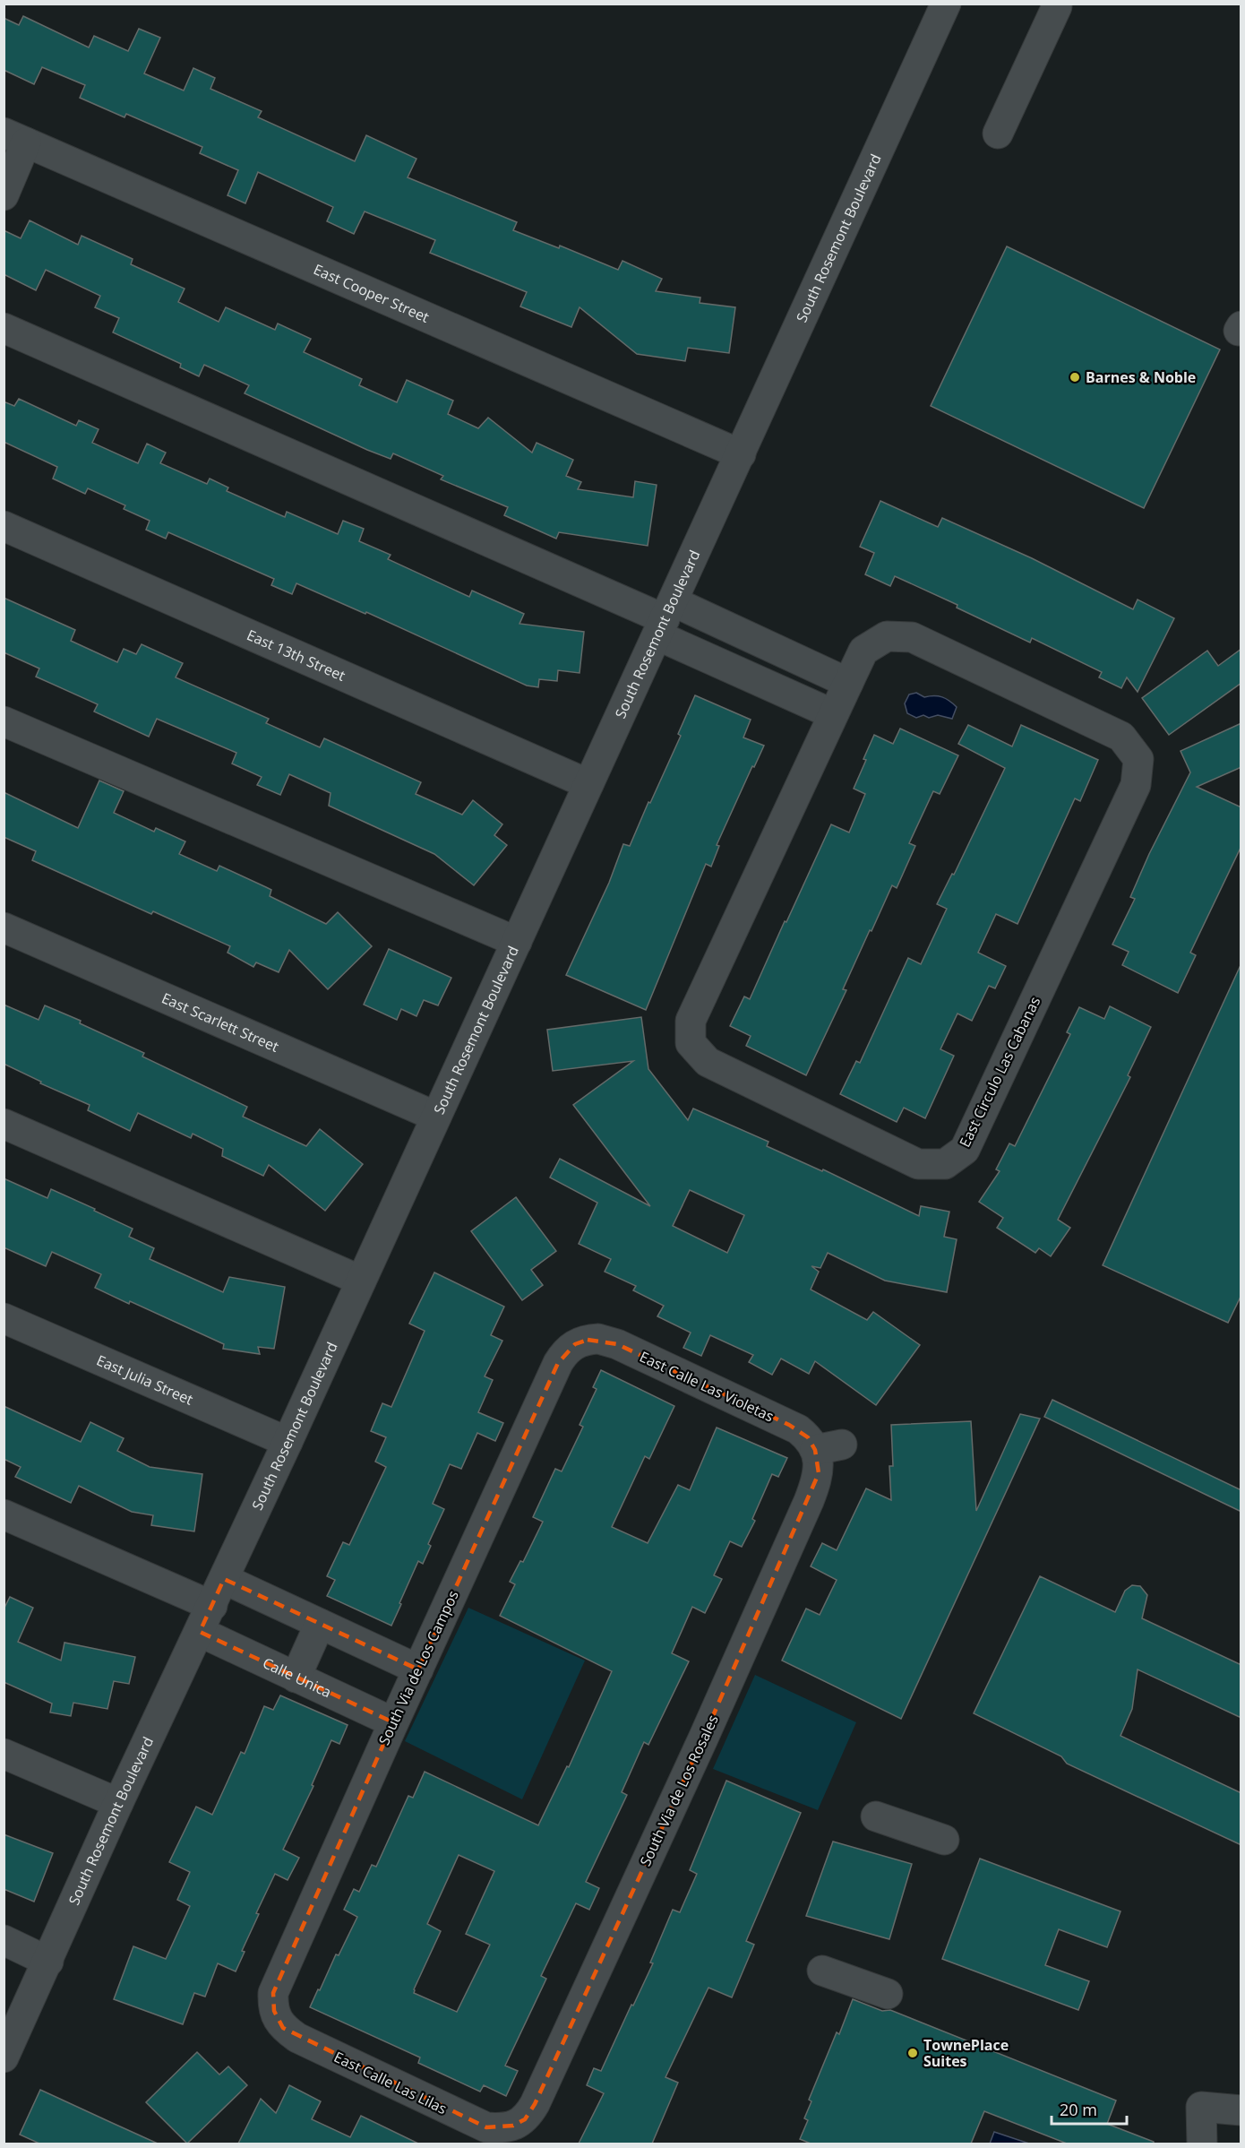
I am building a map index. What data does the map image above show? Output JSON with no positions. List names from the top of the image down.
{
  "streets": {
    "street": [
      "South Rosemont Boulevard",
      "East Cooper Street",
      "East 13th Street",
      "East Scarlett Street",
      "East Circulo Las Cabanas",
      "East Julia Street",
      "East Calle Las Violetas",
      "South Via de Los Campos",
      "Calle Unica",
      "South Via de Los Rosales",
      "East Calle Las Lilas"
    ]
  },
  "crossings": [
    ["South Rosemont Boulevard", "East Cooper Street"],
    ["South Rosemont Boulevard", "East 13th Street"],
    ["South Rosemont Boulevard", "East Scarlett Street"],
    ["South Rosemont Boulevard", "East Julia Street"],
    ["South Rosemont Boulevard", "Calle Unica"],
    ["East Calle Las Violetas", "South Via de Los Campos"],
    ["East Calle Las Violetas", "South Via de Los Rosales"],
    ["South Via de Los Campos", "Calle Unica"],
    ["South Via de Los Campos", "East Calle Las Lilas"],
    ["South Via de Los Rosales", "East Calle Las Lilas"]
  ],
  "places": ["Barnes & Noble", "TownePlace Suites"],
  "scale_bar": "20 m"
}
